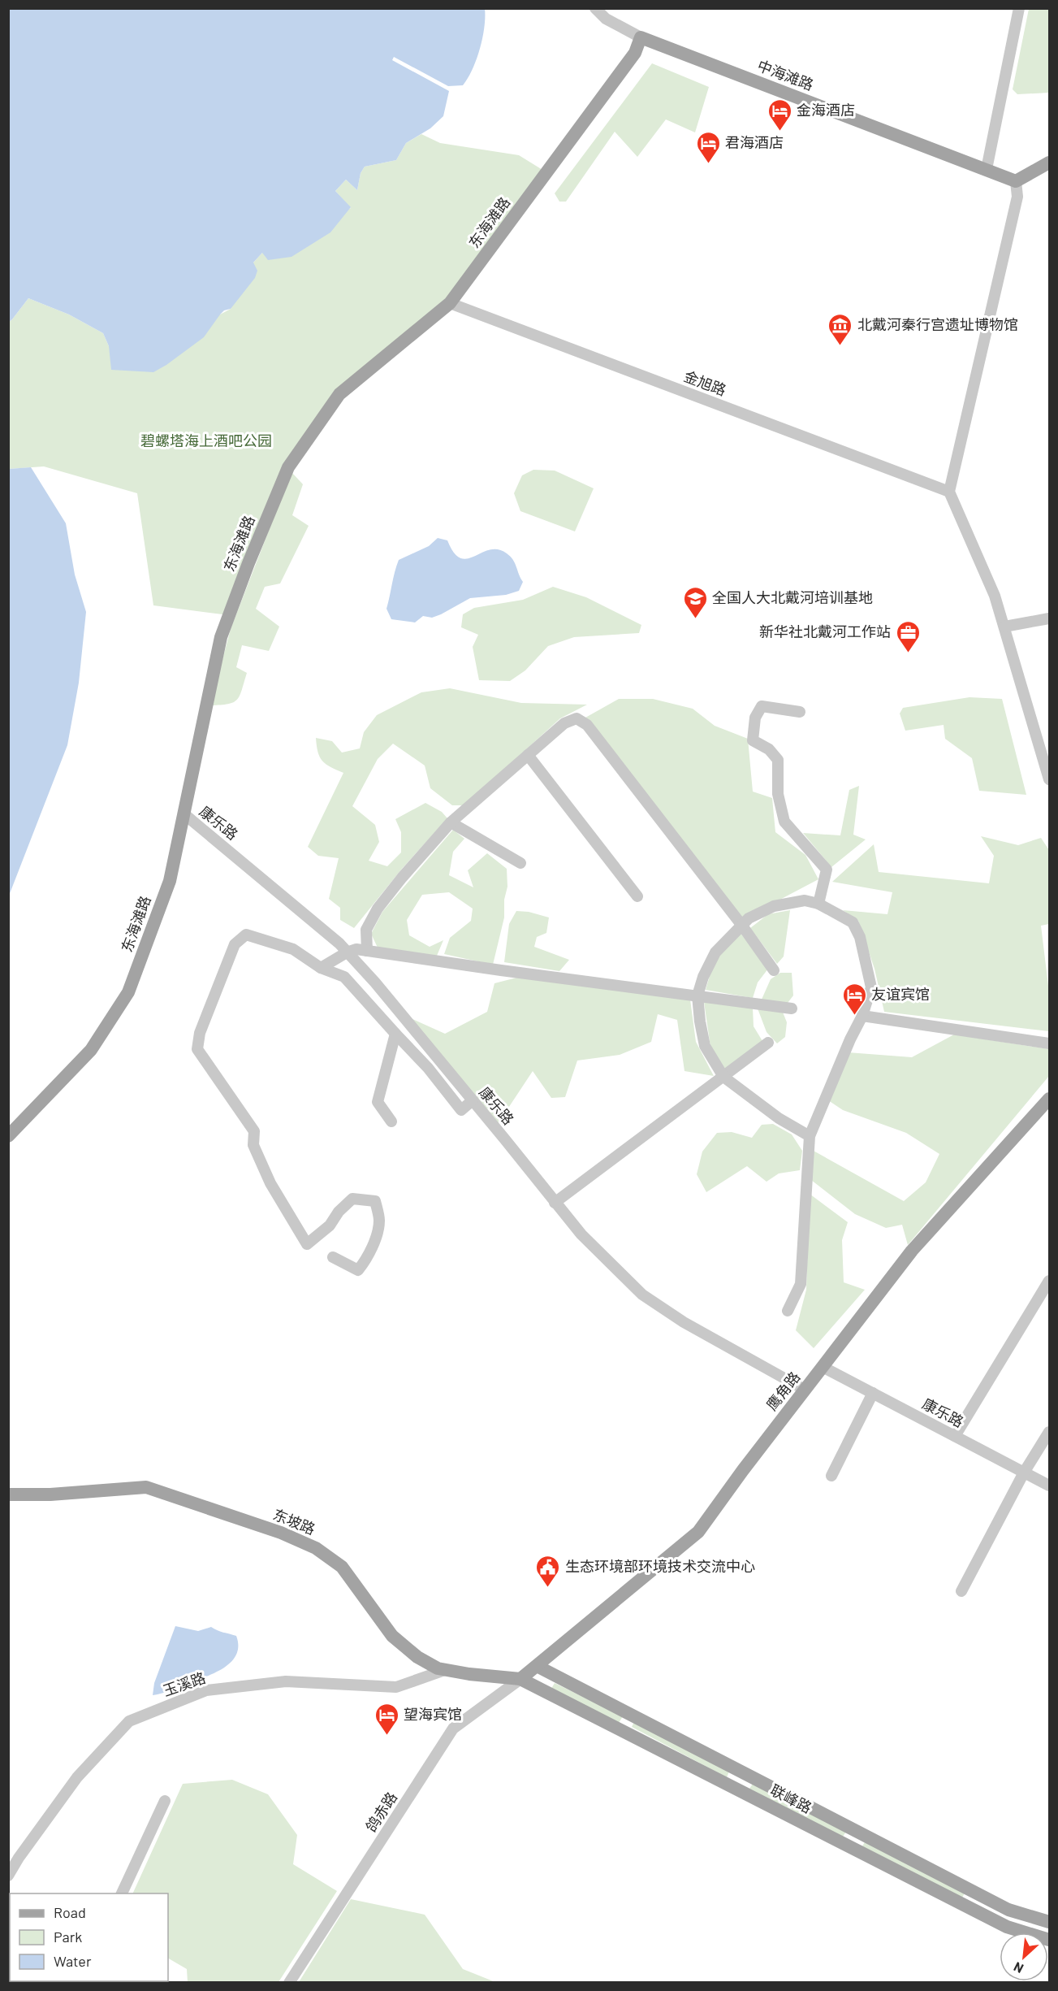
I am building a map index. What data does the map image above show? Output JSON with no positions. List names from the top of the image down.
{
  "streets": {
    "main road": [
      "中海滩路",
      "东海滩路",
      "鹰角路",
      "东坡路",
      "联峰路"
    ],
    "street": [
      "金旭路",
      "康乐路",
      "玉溪路",
      "鸽赤路"
    ]
  },
  "crossings": [
    ["中海滩路", "东海滩路"],
    ["东海滩路", "金旭路"],
    ["东海滩路", "康乐路"],
    ["康乐路", "鹰角路"],
    ["鹰角路", "东坡路"],
    ["鹰角路", "联峰路"],
    ["鹰角路", "鸽赤路"],
    ["东坡路", "玉溪路"],
    ["东坡路", "联峰路"],
    ["东坡路", "鸽赤路"],
    ["联峰路", "鸽赤路"]
  ],
  "parks": ["碧螺塔海上酒吧公园"],
  "places": {
    "hotel": [
      "金海酒店",
      "君海酒店",
      "友谊宾馆",
      "望海宾馆"
    ],
    "museum": ["北戴河秦行宫遗址博物馆"],
    "school or university": ["全国人大北戴河培训基地"],
    "office": ["新华社北戴河工作站"],
    "public building": ["生态环境部环境技术交流中心"]
  },
  "legend": ["Road", "Park", "Water"],
  "north": "bottom left"
}
